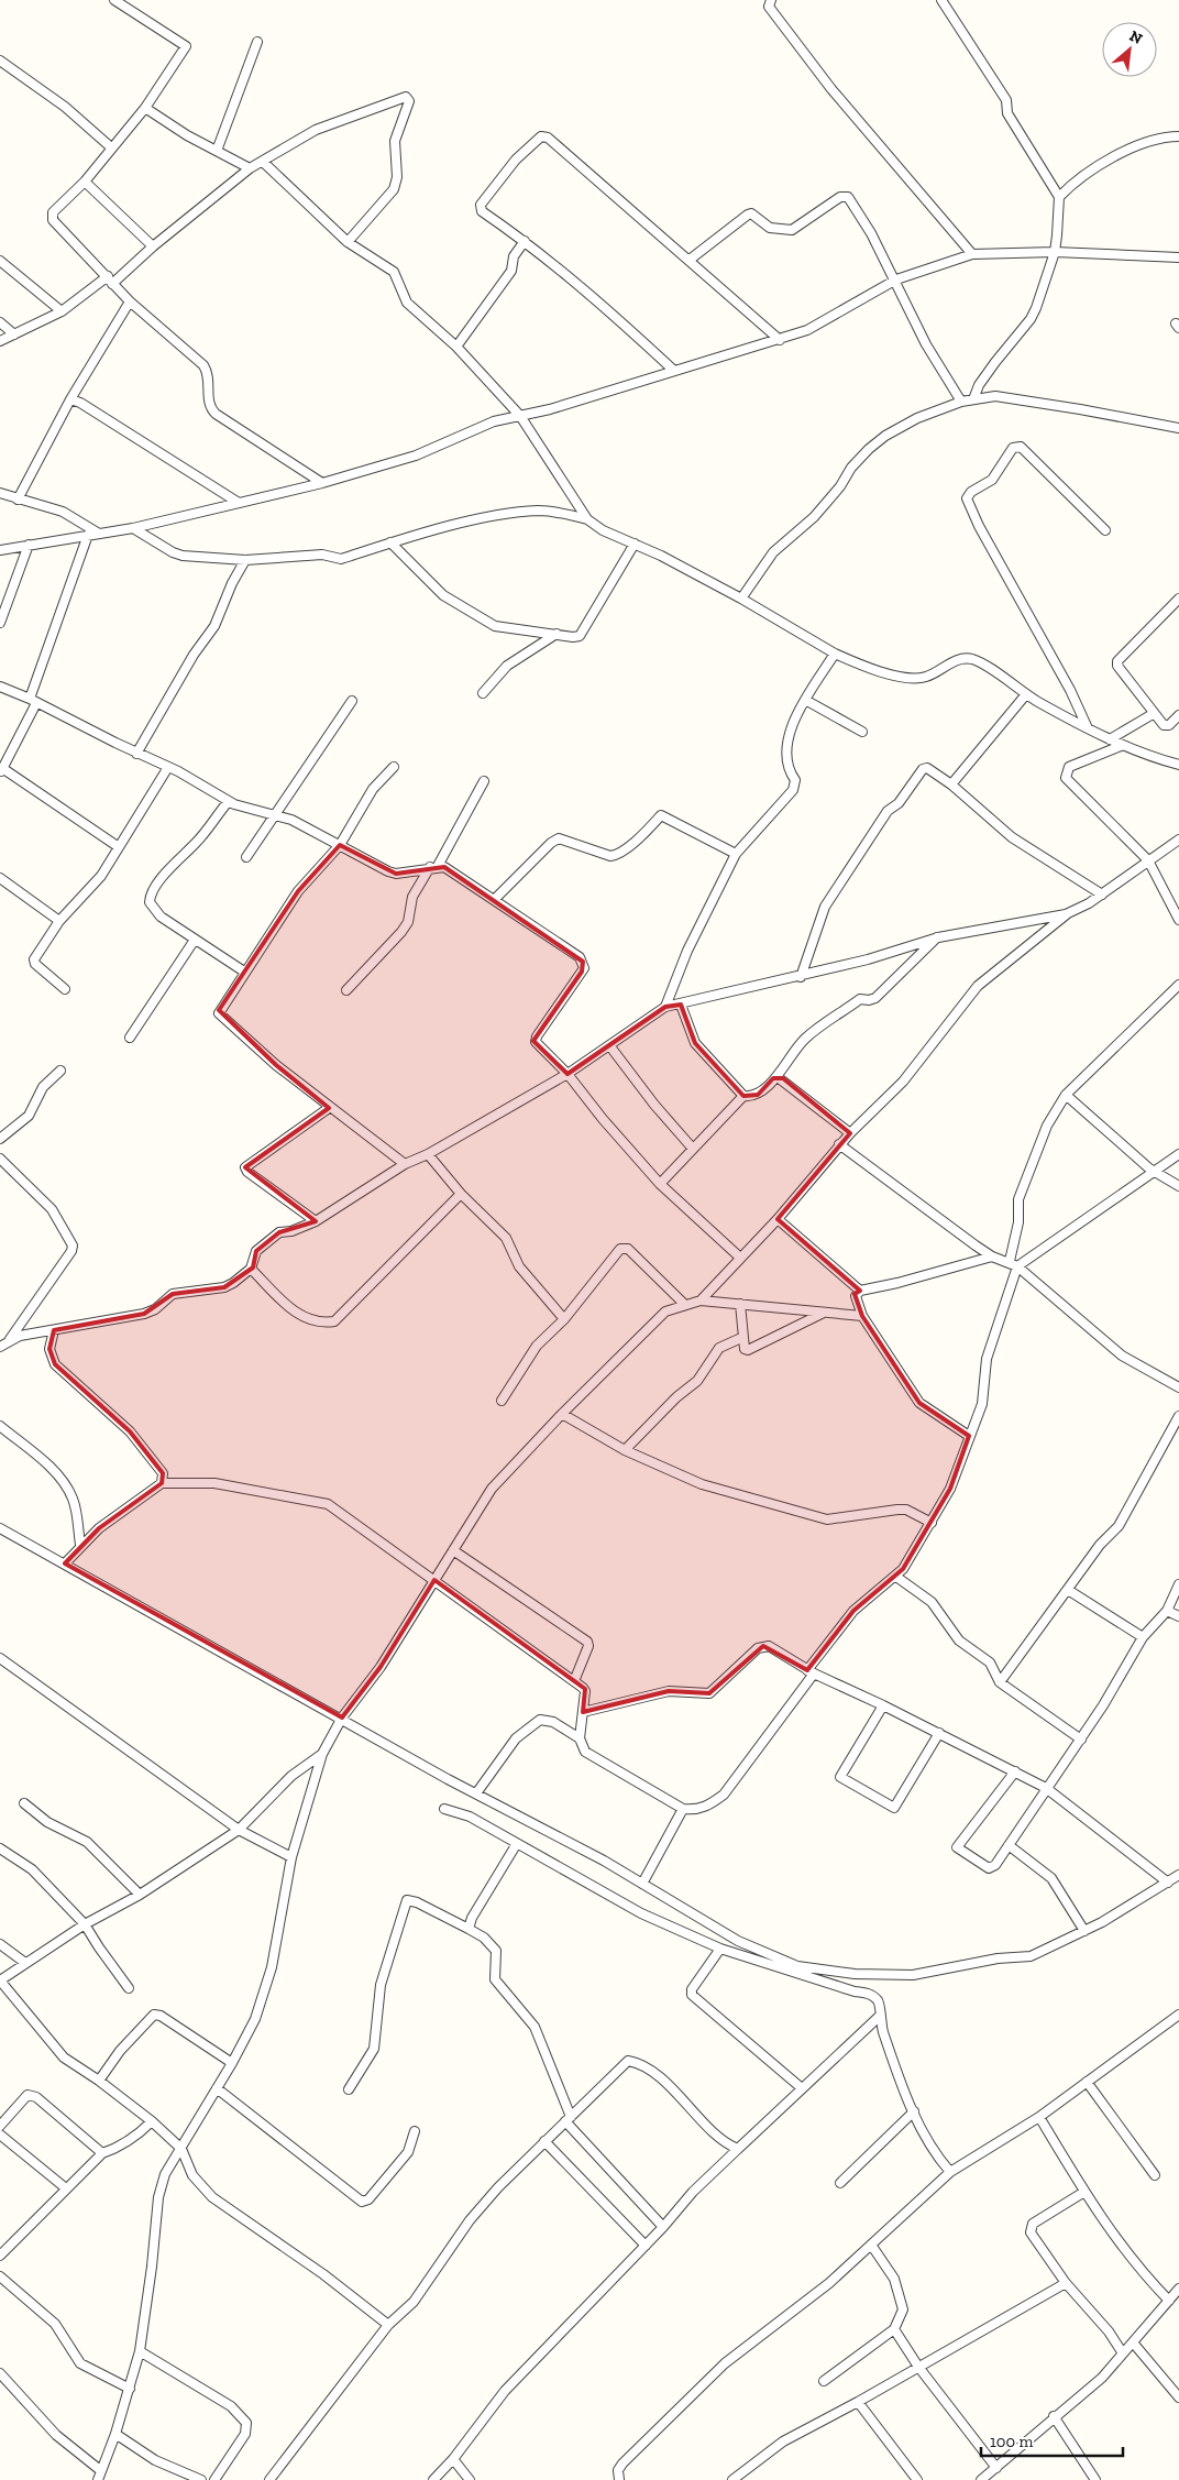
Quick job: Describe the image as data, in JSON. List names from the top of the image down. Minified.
{"scale_bar":"100 m","north":"top right"}
